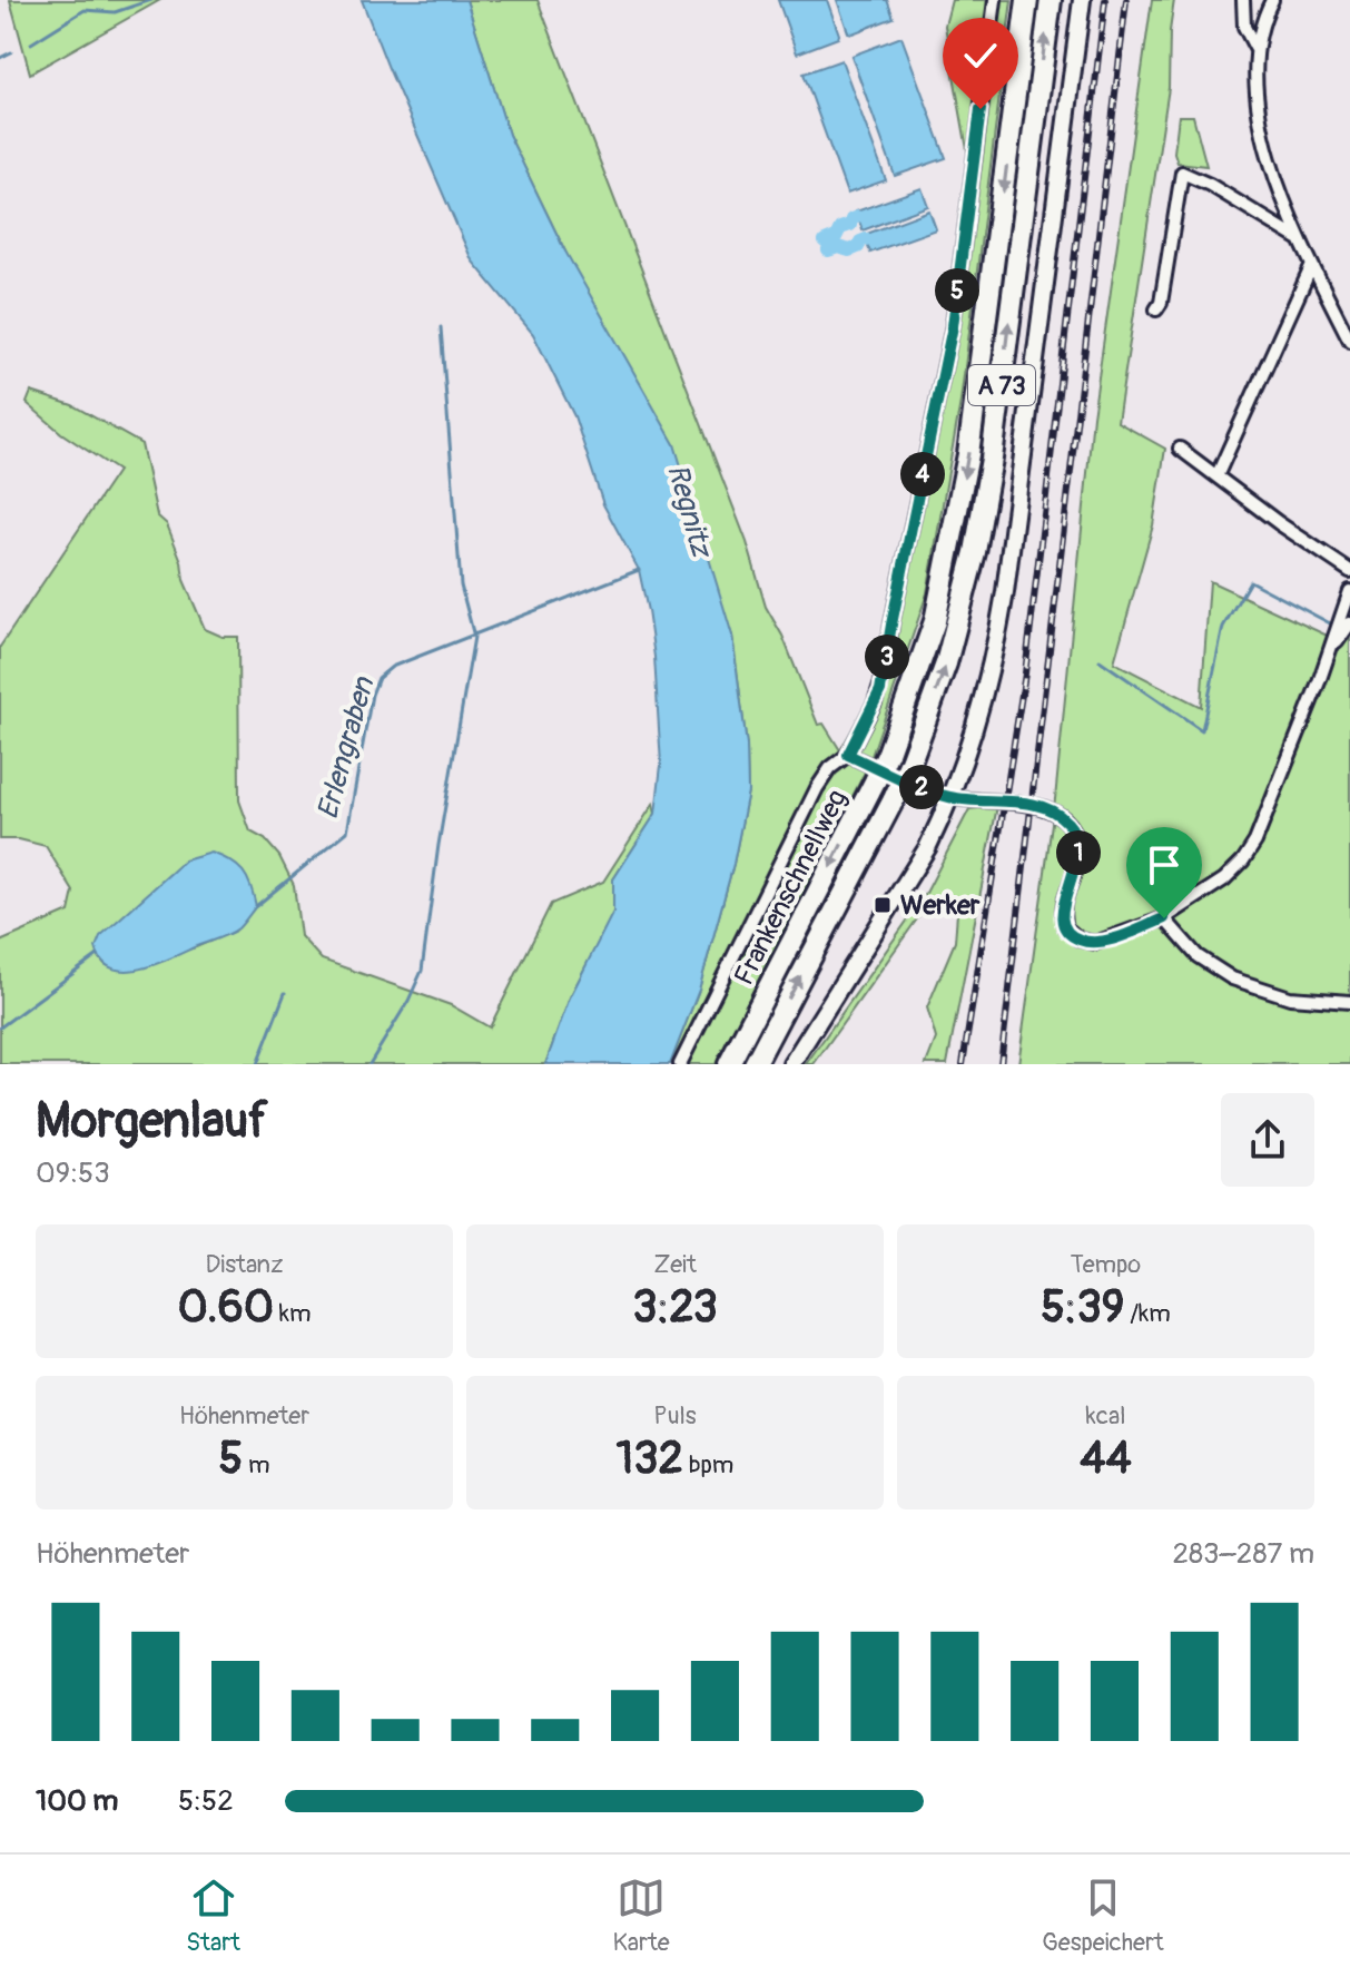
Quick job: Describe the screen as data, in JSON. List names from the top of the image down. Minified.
{"streets":{"highway":["A 73","Frankenschnellweg"]},"water":["Regnitz","Erlengraben"],"places":{"transit":["Werker"]},"page":{"pins":["5","4","3","2","1"],"heading":["Morgenlauf","09:53"],"stats":[["Distanz","0.60 km"],["Zeit","3:23"],["Tempo","5:39 /km"],["Höhenmeter","5 m"],["Puls","132 bpm"],["kcal","44"]],"chart":["Höhenmeter","283–287 m"],"list":[{"name":"100 m","note":"5:52"}],"tabs":["Start","Karte","Gespeichert"]}}
